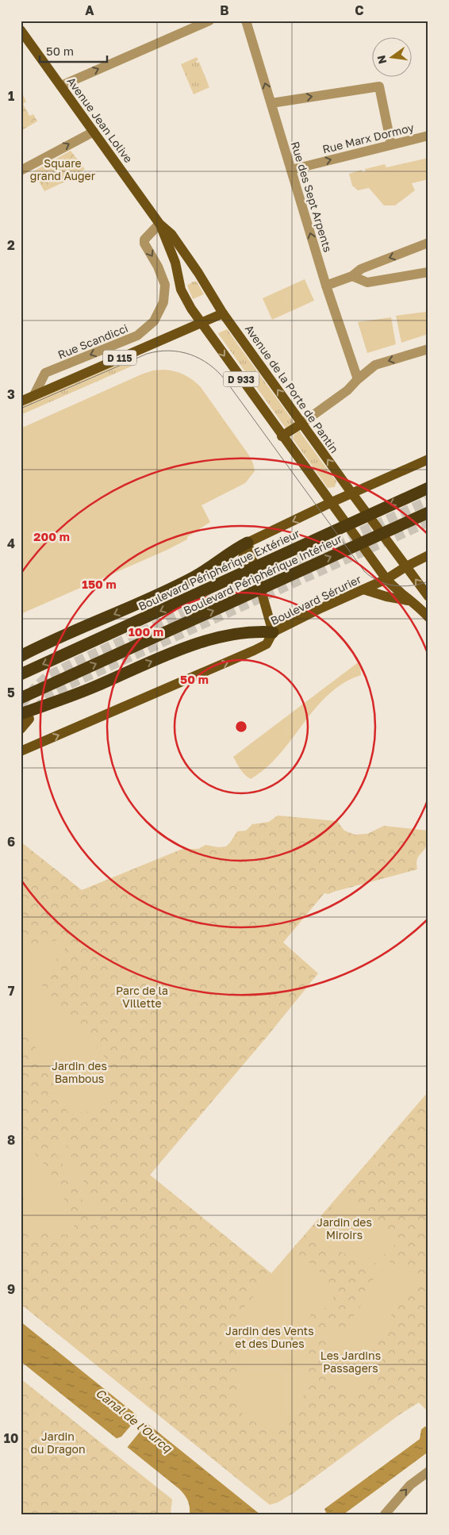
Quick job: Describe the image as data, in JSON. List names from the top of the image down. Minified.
{"streets":{"highway":["Boulevard Périphérique Extérieur","Boulevard Périphérique Intérieur"],"main road":["Avenue Jean Lolive","D 115","D 933","Avenue de la Porte de Pantin","Boulevard Sérurier"],"street":["Rue Marx Dormoy","Rue des Sept Arpents","Rue Scandicci"]},"crossings":[["Avenue Jean Lolive","Rue Scandicci"],["Avenue Jean Lolive","D 115"],["Avenue Jean Lolive","D 933"],["Avenue Jean Lolive","Avenue de la Porte de Pantin"],["Rue Marx Dormoy","Rue des Sept Arpents"],["Rue Scandicci","D 115"],["D 115","D 933"],["D 115","Avenue de la Porte de Pantin"],["D 933","Avenue de la Porte de Pantin"],["D 933","Boulevard Sérurier"]],"one_way":["Rue Marx Dormoy","Rue des Sept Arpents","Rue Scandicci","Boulevard Sérurier"],"water":["Canal de l'Ourcq"],"parks":["Square grand Auger","Parc de la Villette","Jardin des Bambous","Jardin des Miroirs","Jardin des Vents et des Dunes","Les Jardins Passagers","Jardin du Dragon"],"scale_bar":"50 m","north":"left","grid":{"columns":["A","B","C"],"rows":["1","2","3","4","5","6","7","8","9","10"]},"rings":["200 m","150 m","100 m","50 m"]}
